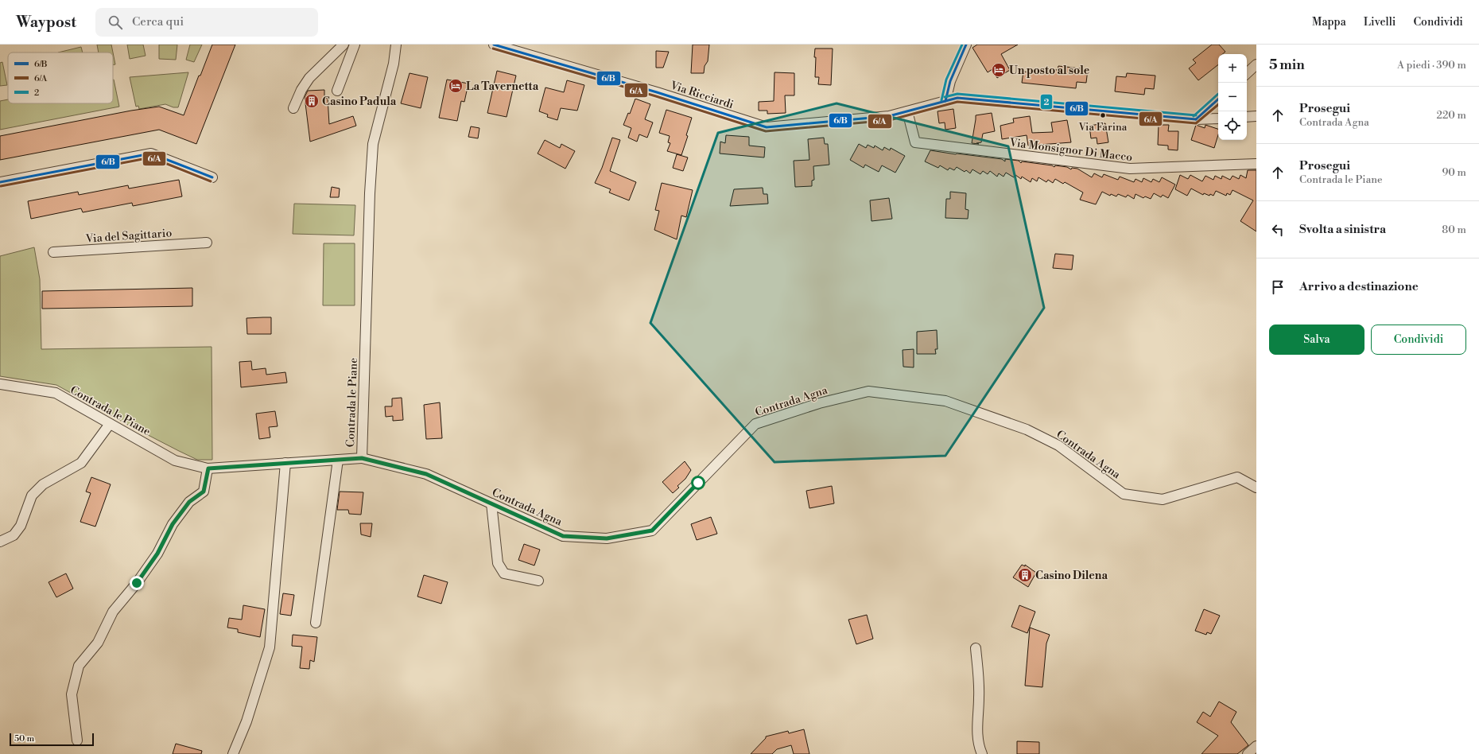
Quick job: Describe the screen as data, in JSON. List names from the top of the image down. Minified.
{"streets":{"street":["Via Ricciardi","Via Monsignor Di Macco","Via del Sagittario","Contrada Agna","Contrada le Piane"]},"crossings":[["Via Ricciardi","Via Monsignor Di Macco"],["Contrada Agna","Contrada le Piane"]],"places":{"hotel":["Un posto al sole","La Tavernetta"],"building":["Casino Padula","Casino Dilena"],"other":["Via Farina"]},"lines":["transit line 6/B","transit line 2","transit line 6/A"],"legend":["6/B","6/A","2"],"scale_bar":"50 m","page":{"header":"Waypost","search":"Cerca qui","nav":["Mappa","Livelli","Condividi"],"heading":["5 min","A piedi · 390 m"],"map_buttons":["+","−"],"list":[["Prosegui","Contrada Agna","220 m"],["Prosegui","Contrada le Piane","90 m"],["Svolta a sinistra","80 m"],"Arrivo a destinazione"],"buttons":["Salva","Condividi"],"scale":"50 m"}}
